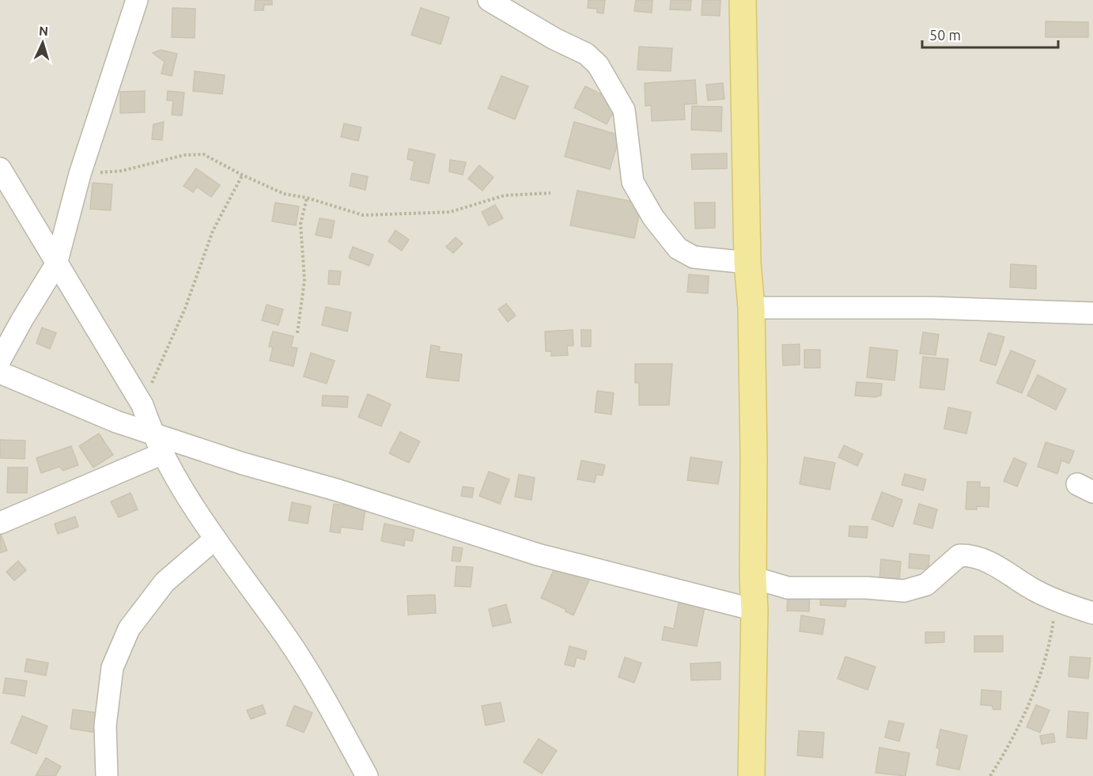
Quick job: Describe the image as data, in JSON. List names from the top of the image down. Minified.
{"scale_bar":"50 m","north":"top"}
